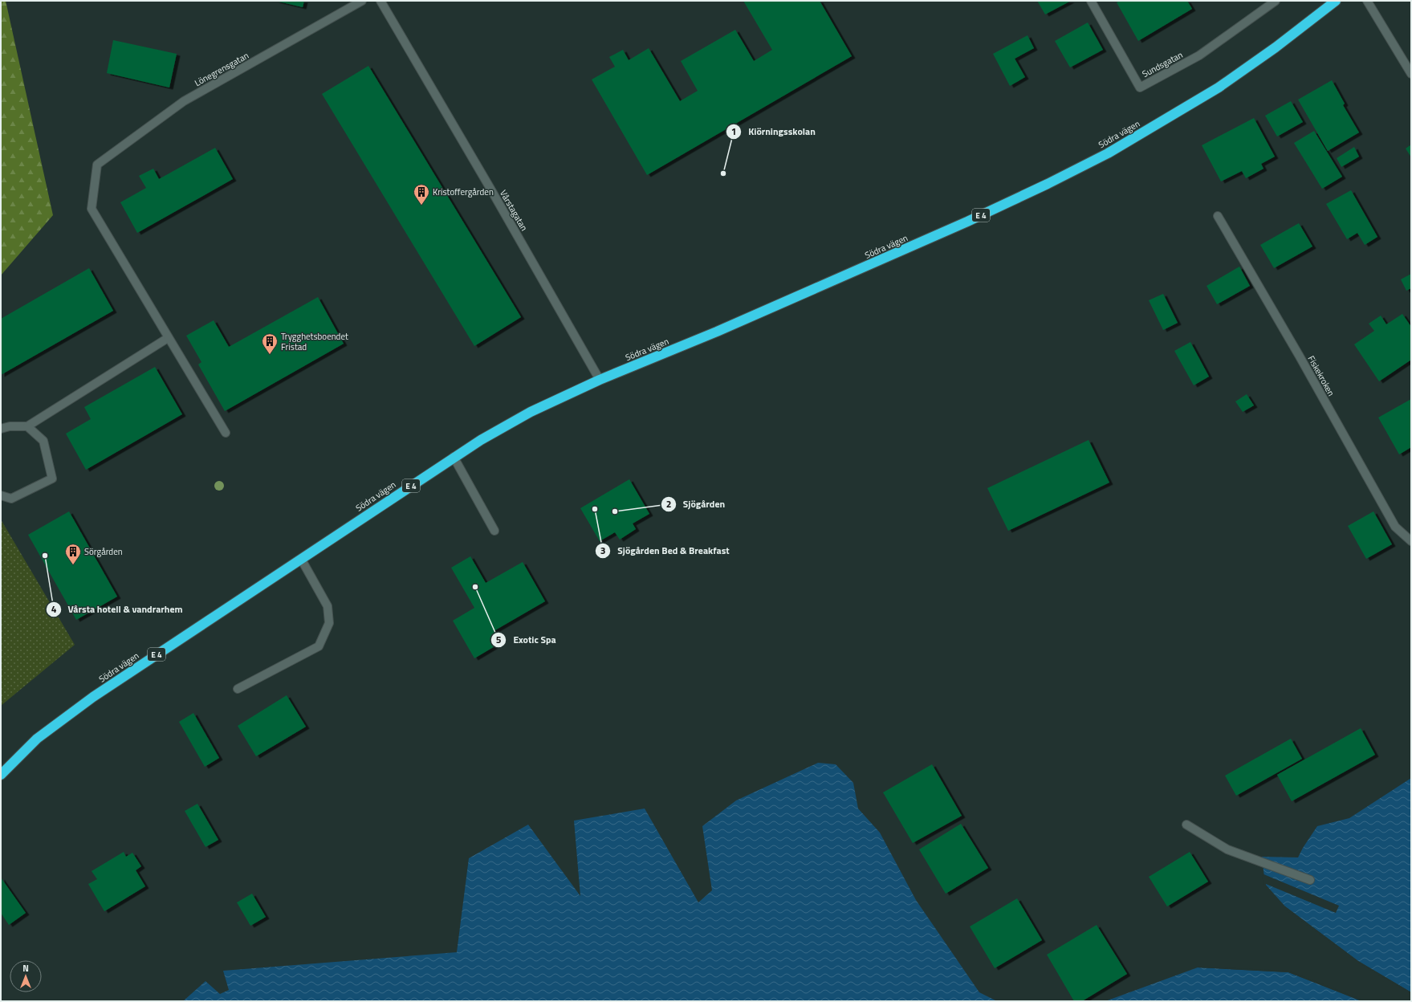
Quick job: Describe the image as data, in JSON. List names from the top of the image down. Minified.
{"streets":{"highway":["Södra vägen","E 4"],"street":["Sundsgatan","Lönegrensgatan","Vårstagatan","Fiskekroken"]},"crossings":[["Södra vägen","Vårstagatan"]],"places":{"other":["Kiörningsskolan","Sjögården Bed & Breakfast","Sjögården","Vårsta hotell & vandrarhem","Exotic Spa"],"building":["Kristoffergården","Trygghetsboendet Fristad","Sörgården"]},"north":"top"}
